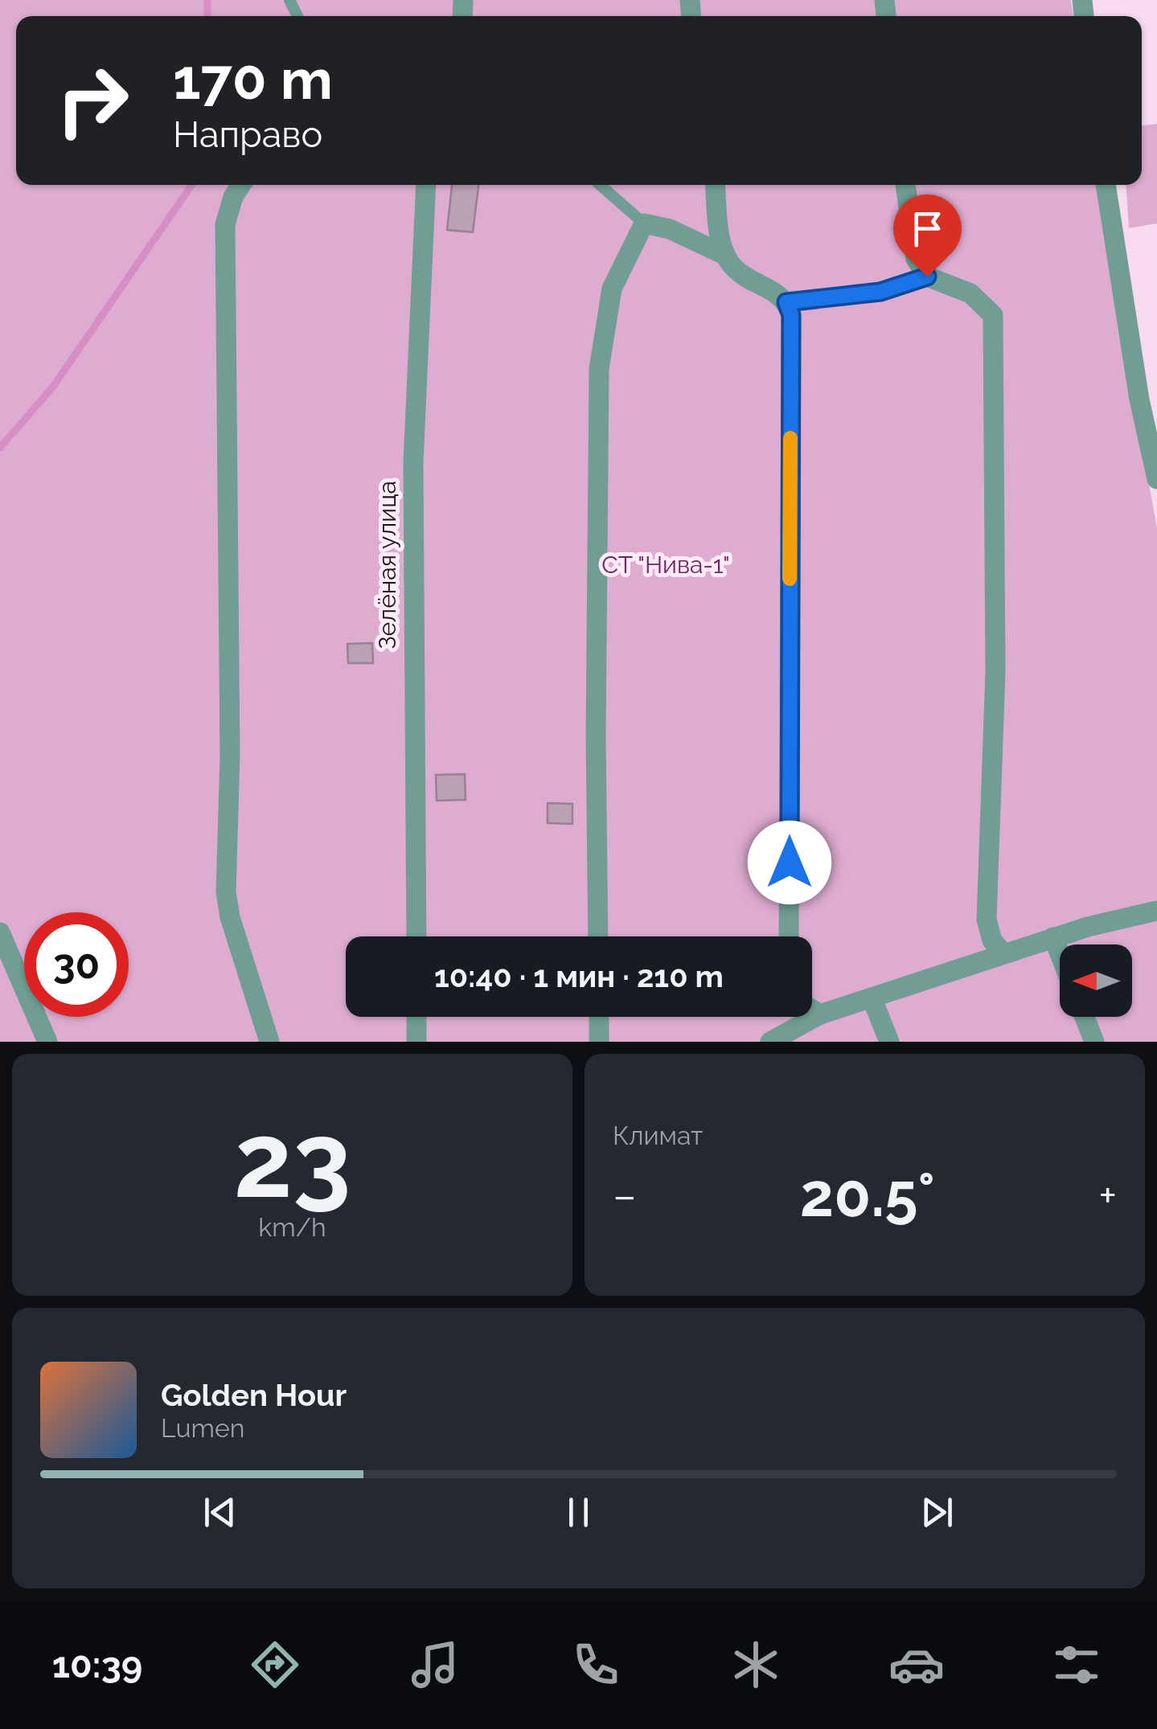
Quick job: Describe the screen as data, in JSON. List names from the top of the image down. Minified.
{"streets":{"street":["Зелёная улица"]},"parks":["СТ \"Нива-1\""],"north":"left","page":{"turn":["170 m","Направо"],"limit":"30","trip":"10:40 · 1 мин · 210 m","tile":[["23","km/h"],"Климат"],"heat":["−","20.5°","+"],"song":["Golden Hour","Lumen"],"tabs":"10:39"}}
